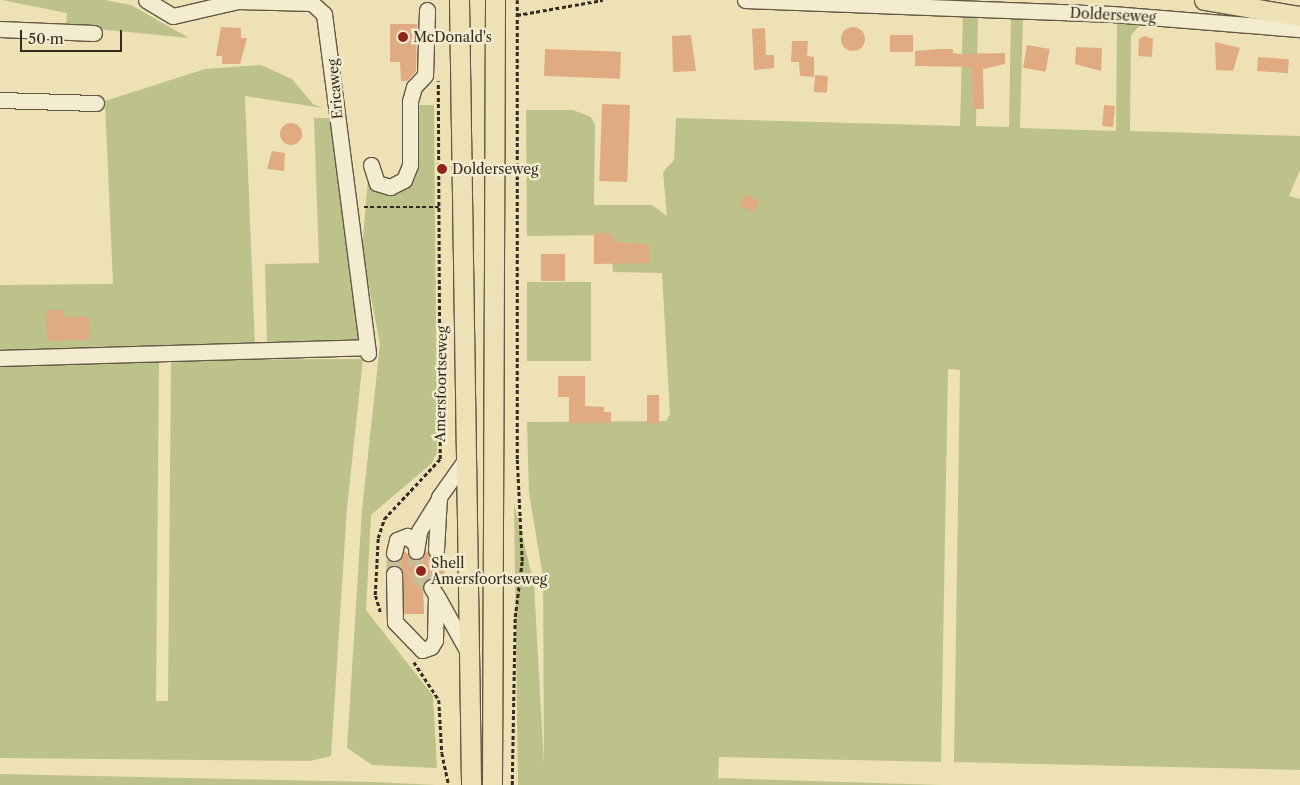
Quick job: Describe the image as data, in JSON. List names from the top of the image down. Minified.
{"streets":{"main road":["Amersfoortseweg"],"street":["Dolderseweg","Ericaweg"]},"places":["McDonald's","Dolderseweg","Shell Amersfoortseweg"],"scale_bar":"50 m"}
